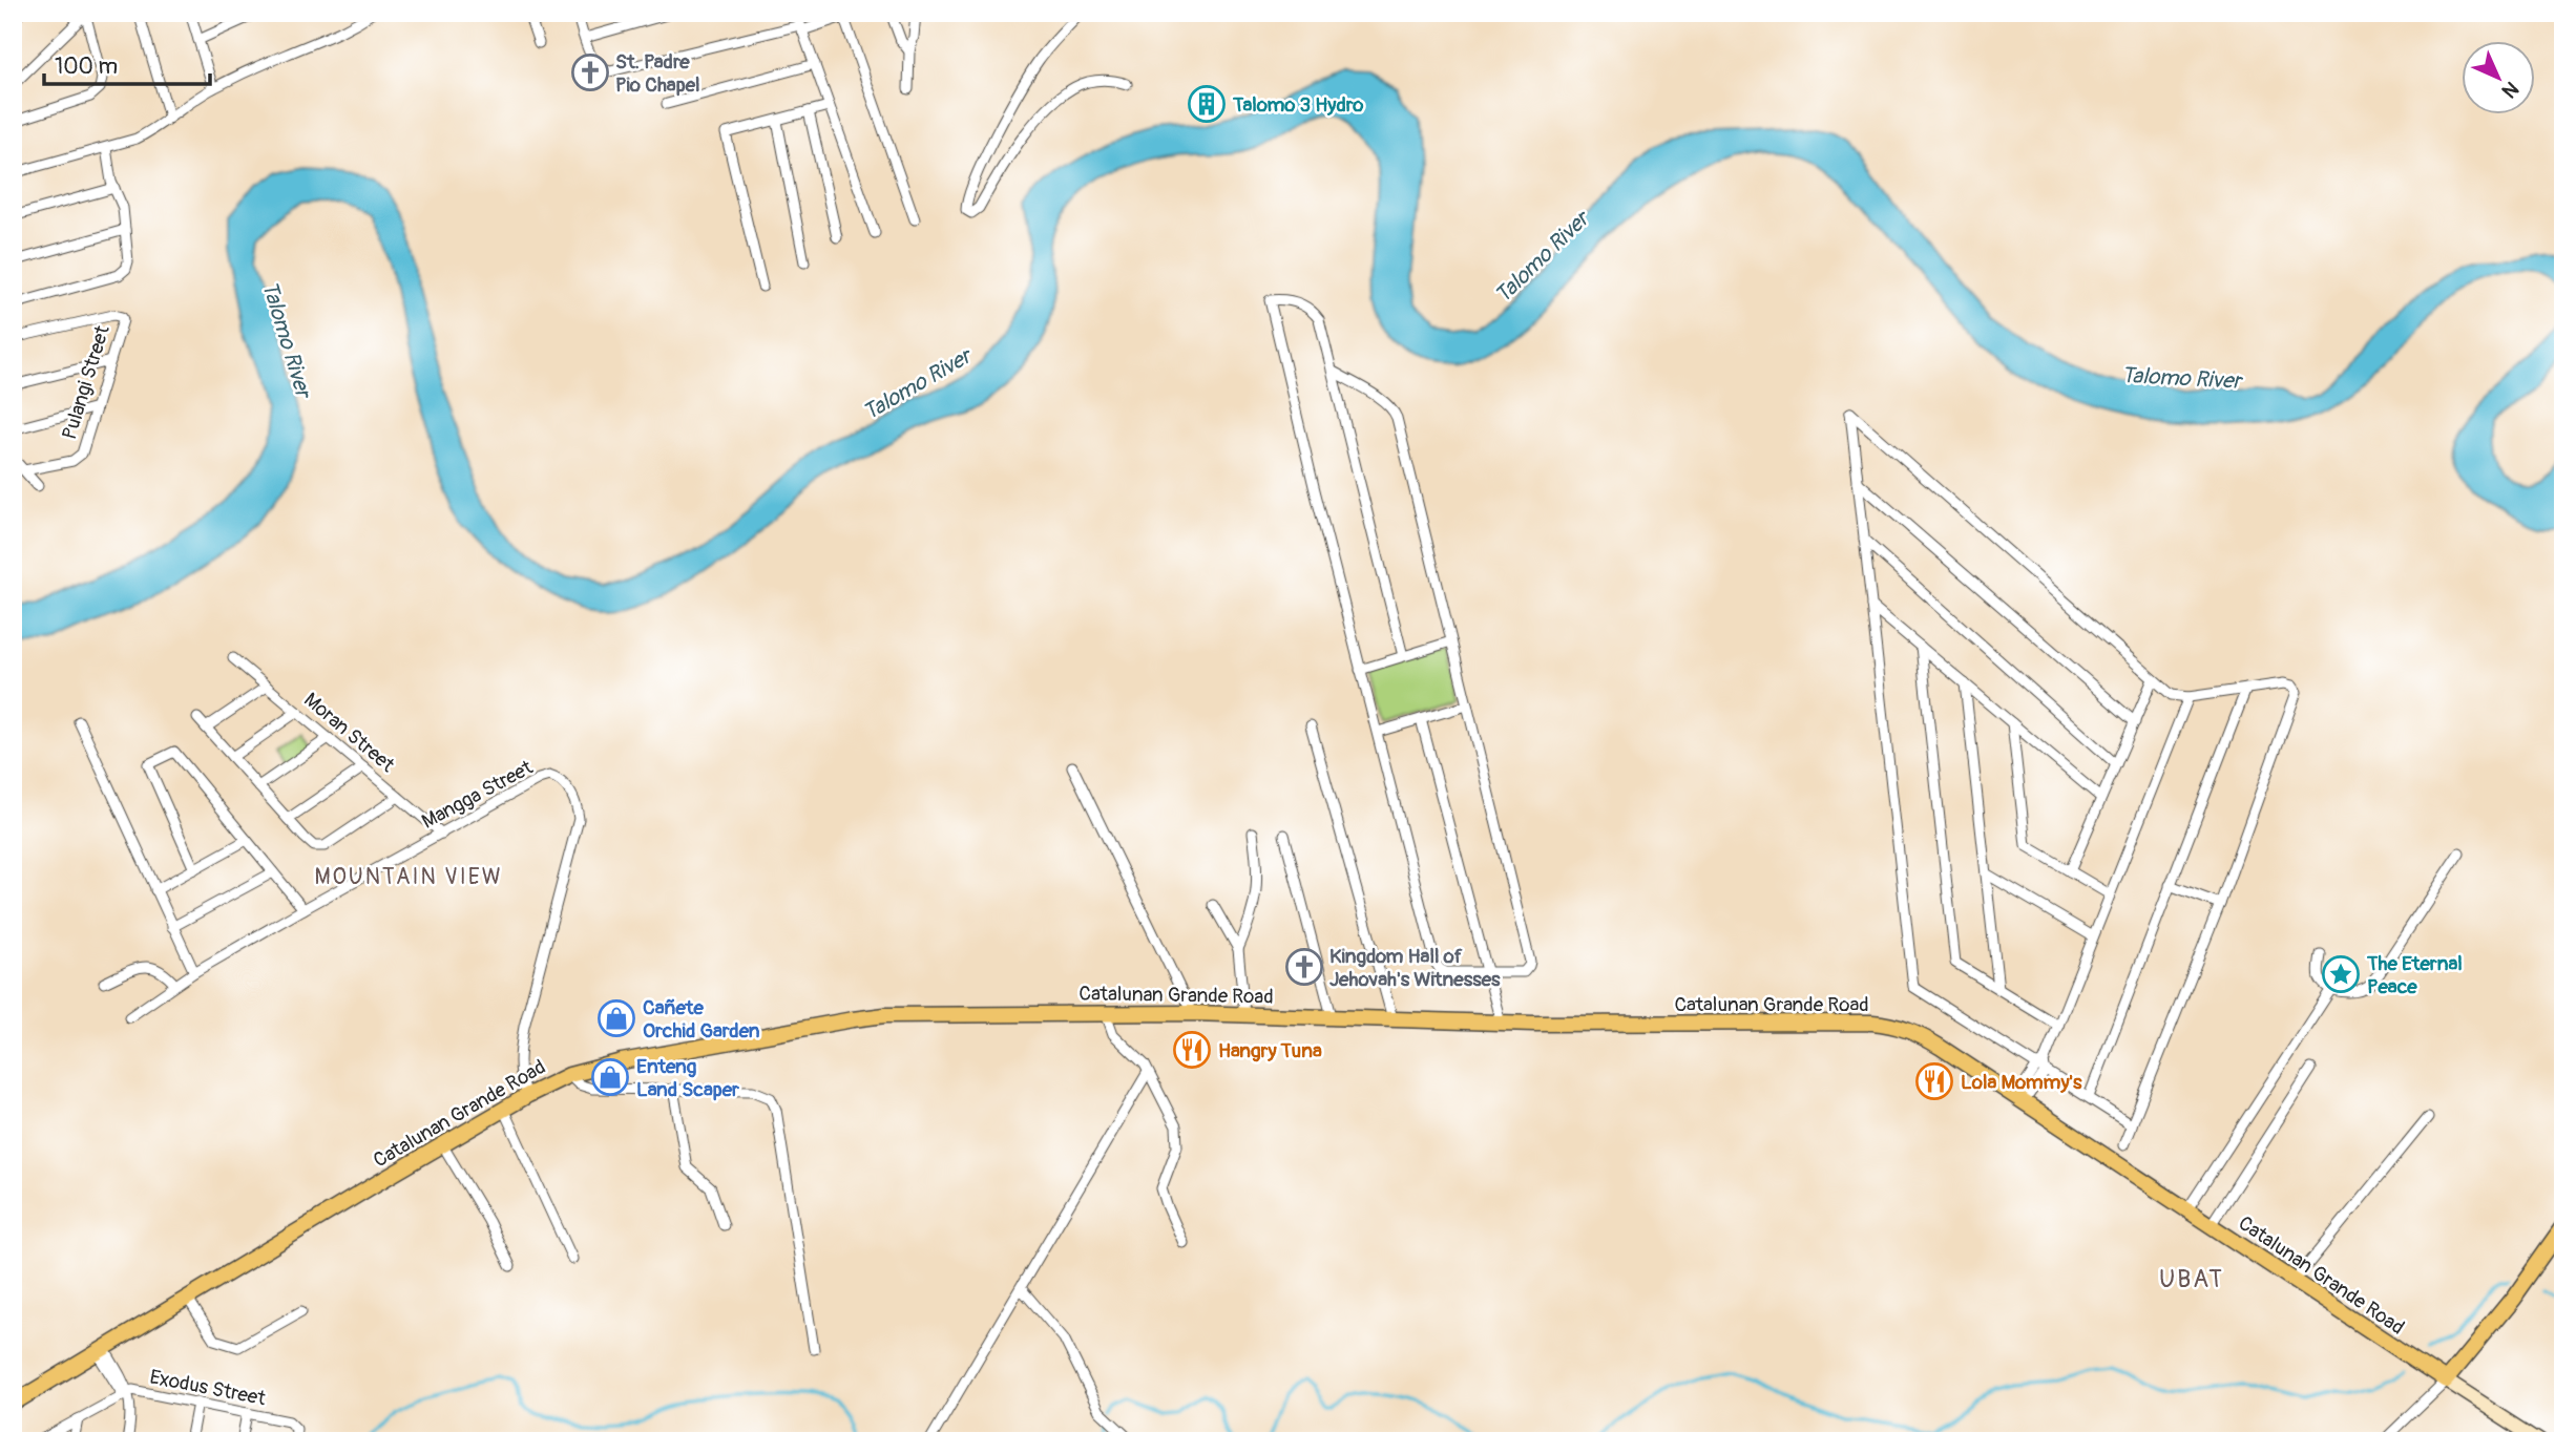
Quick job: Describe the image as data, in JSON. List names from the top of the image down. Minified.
{"streets":{"main road":["Catalunan Grande Road"],"street":["Pulangi Street","Moran Street","Mangga Street","Exodus Street"]},"crossings":[["Moran Street","Mangga Street"],["Mangga Street","Catalunan Grande Road"]],"districts":["MOUNTAIN VIEW","UBAT"],"water":["Talomo River"],"places":{"church":["St. Padre Pio Chapel","Kingdom Hall of Jehovah's Witnesses"],"building":["Talomo 3 Hydro"],"place":["The Eternal Peace"],"shop":["Cañete Orchid Garden","Enteng Land Scaper"],"restaurant":["Hangry Tuna","Lola Mommy's"]},"scale_bar":"100 m","north":"bottom right"}
